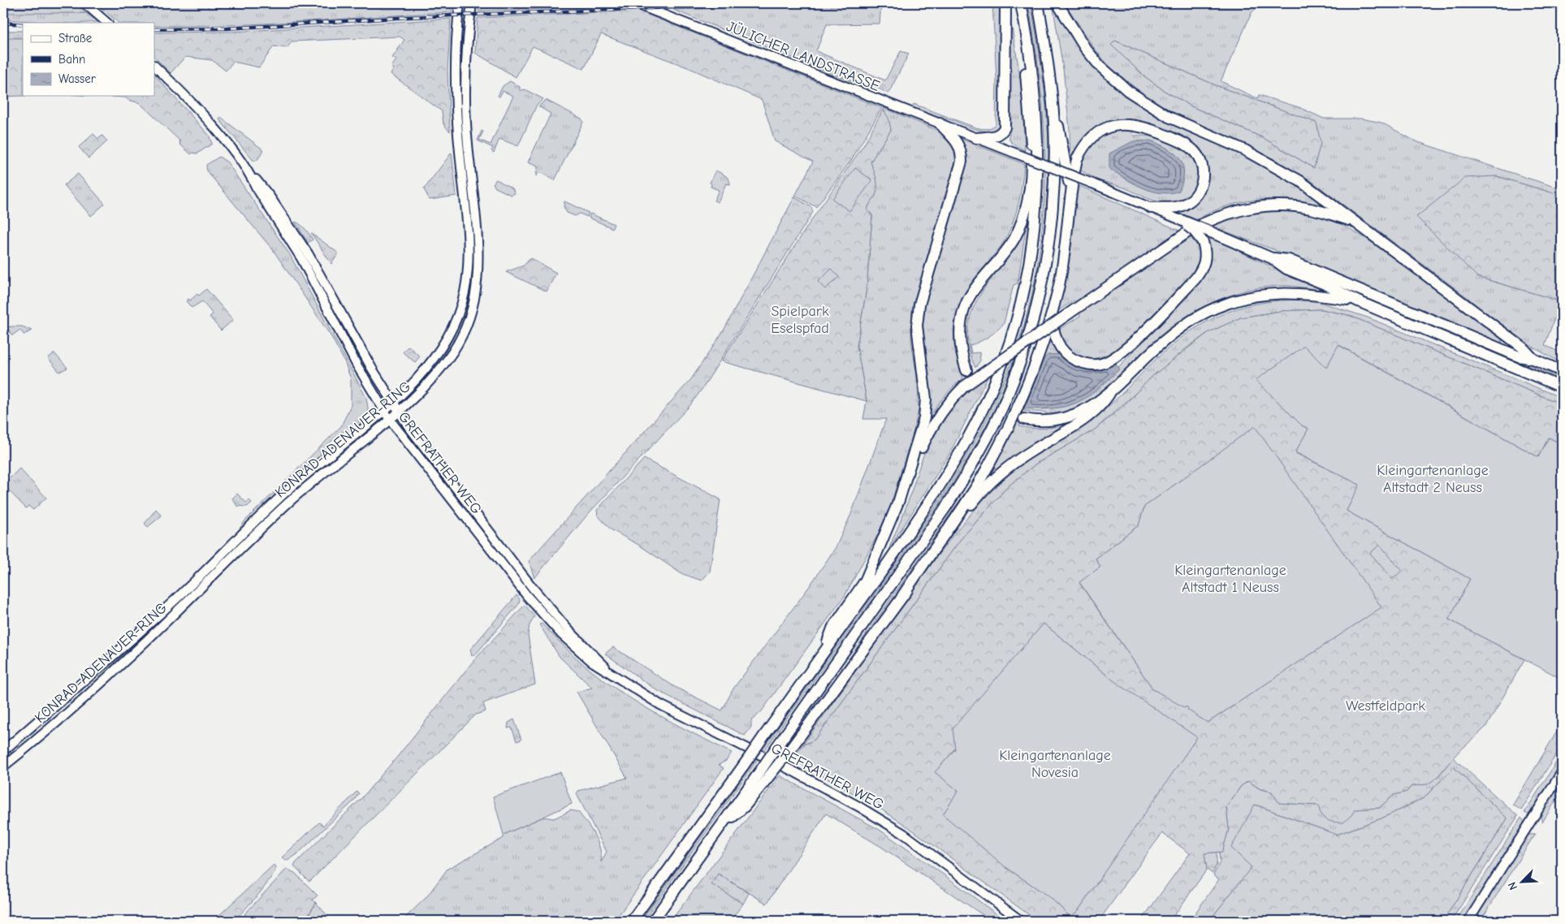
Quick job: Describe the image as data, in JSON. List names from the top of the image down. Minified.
{"streets":{"main road":["JÜLICHER LANDSTRASSE","KONRAD-ADENAUER-RING","GREFRATHER WEG"]},"crossings":[["KONRAD-ADENAUER-RING","GREFRATHER WEG"]],"parks":["Spielpark Eselspfad","Kleingartenanlage Altstadt 2 Neuss","Kleingartenanlage Altstadt 1 Neuss","Westfeldpark","Kleingartenanlage Novesia"],"legend":["Straße","Bahn","Wasser"],"north":"bottom left"}
